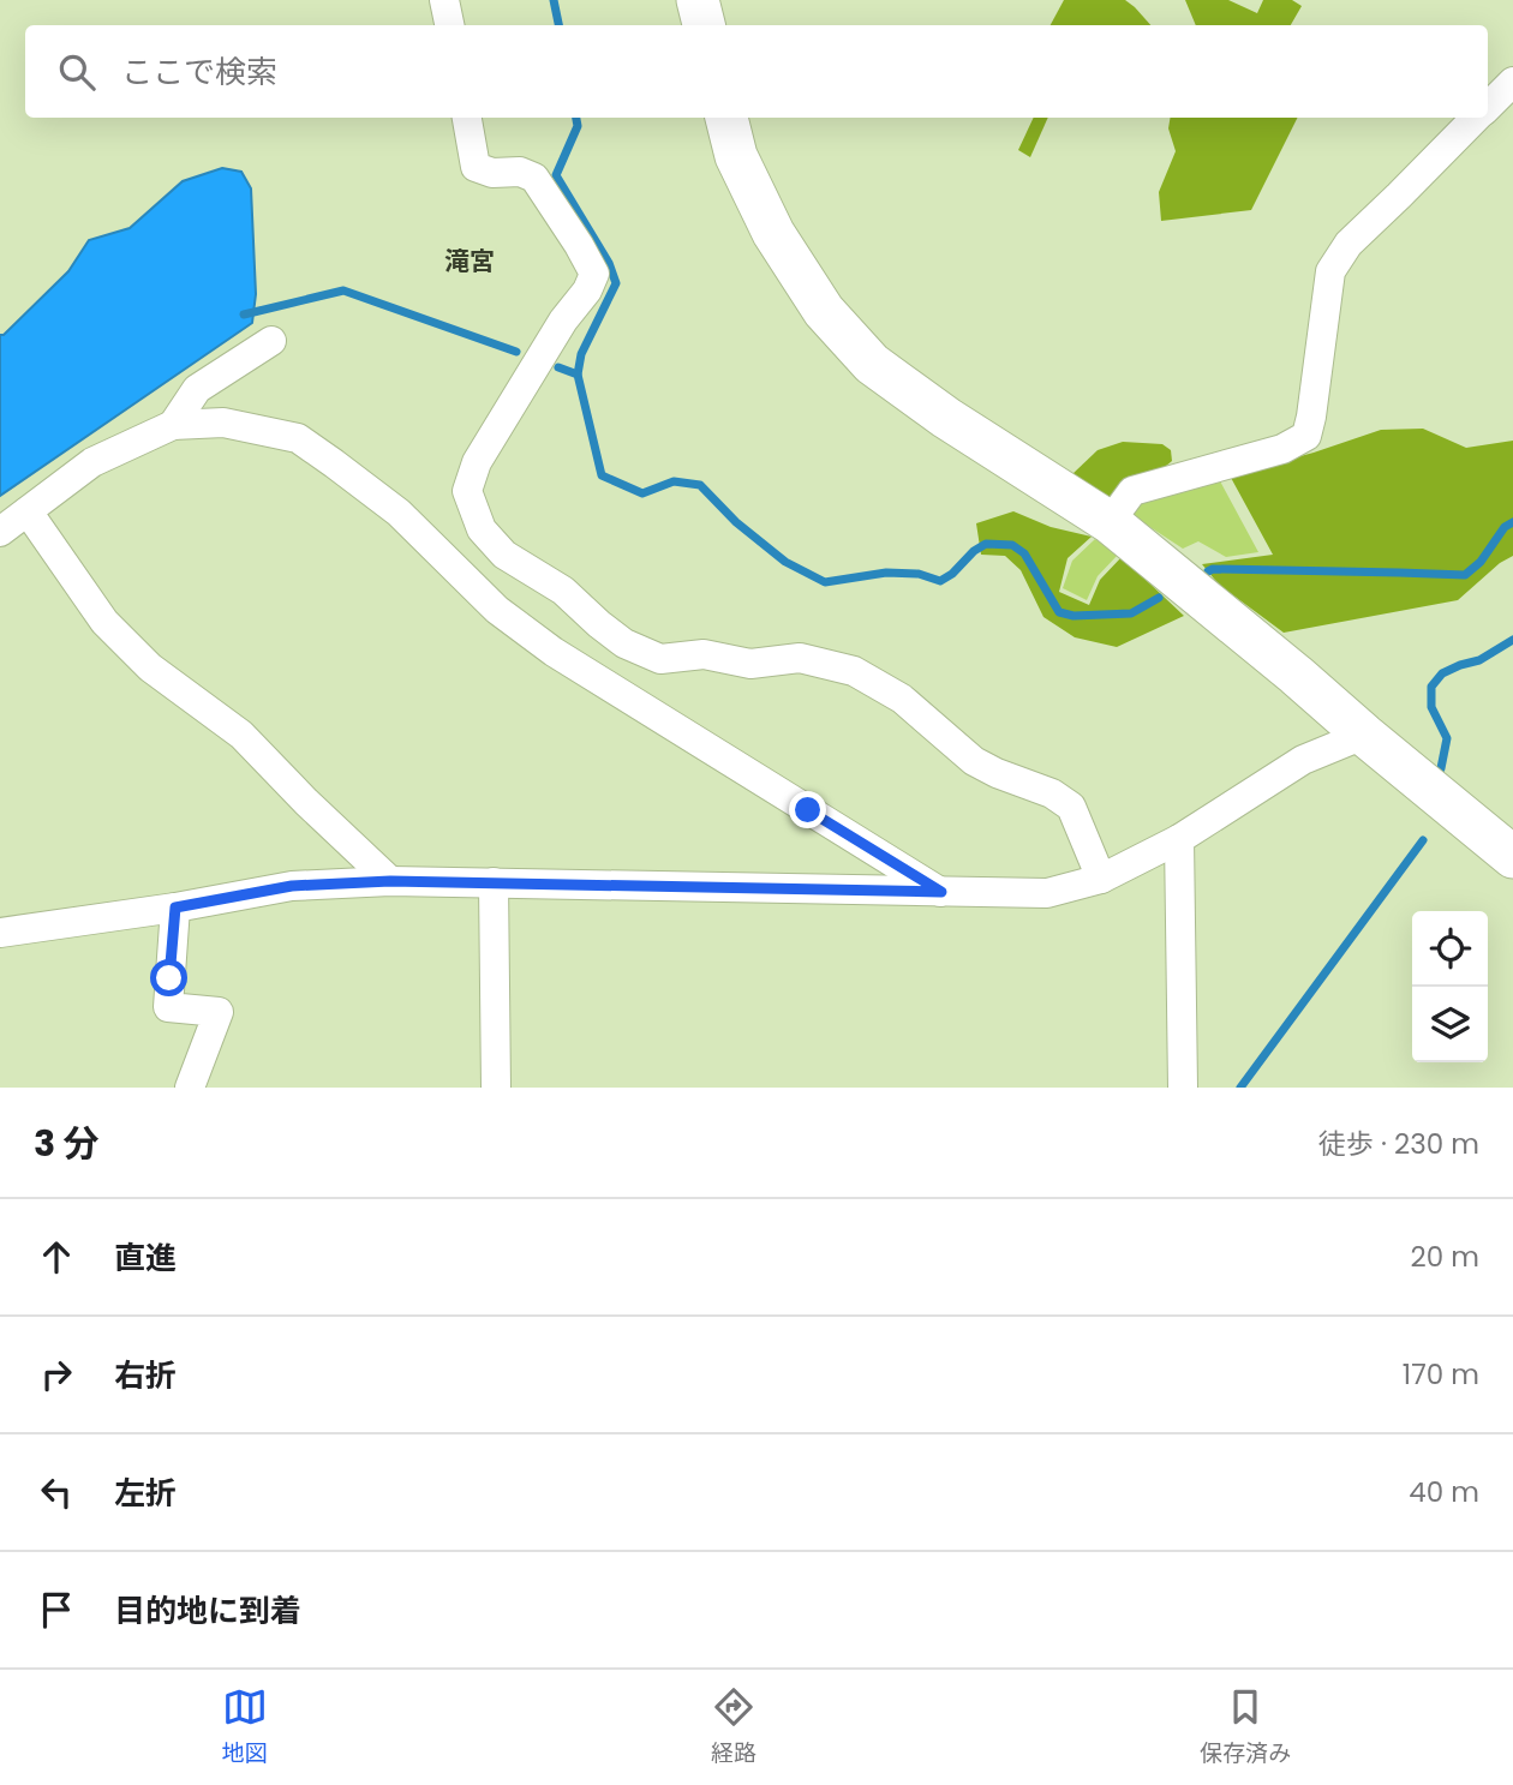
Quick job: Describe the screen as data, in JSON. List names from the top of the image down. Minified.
{"districts":["滝宮"],"page":{"search":"ここで検索","heading":["3 分","徒歩 · 230 m"],"list":[["直進","20 m"],["右折","170 m"],["左折","40 m"],"目的地に到着"],"nav":["地図","経路","保存済み"]}}
